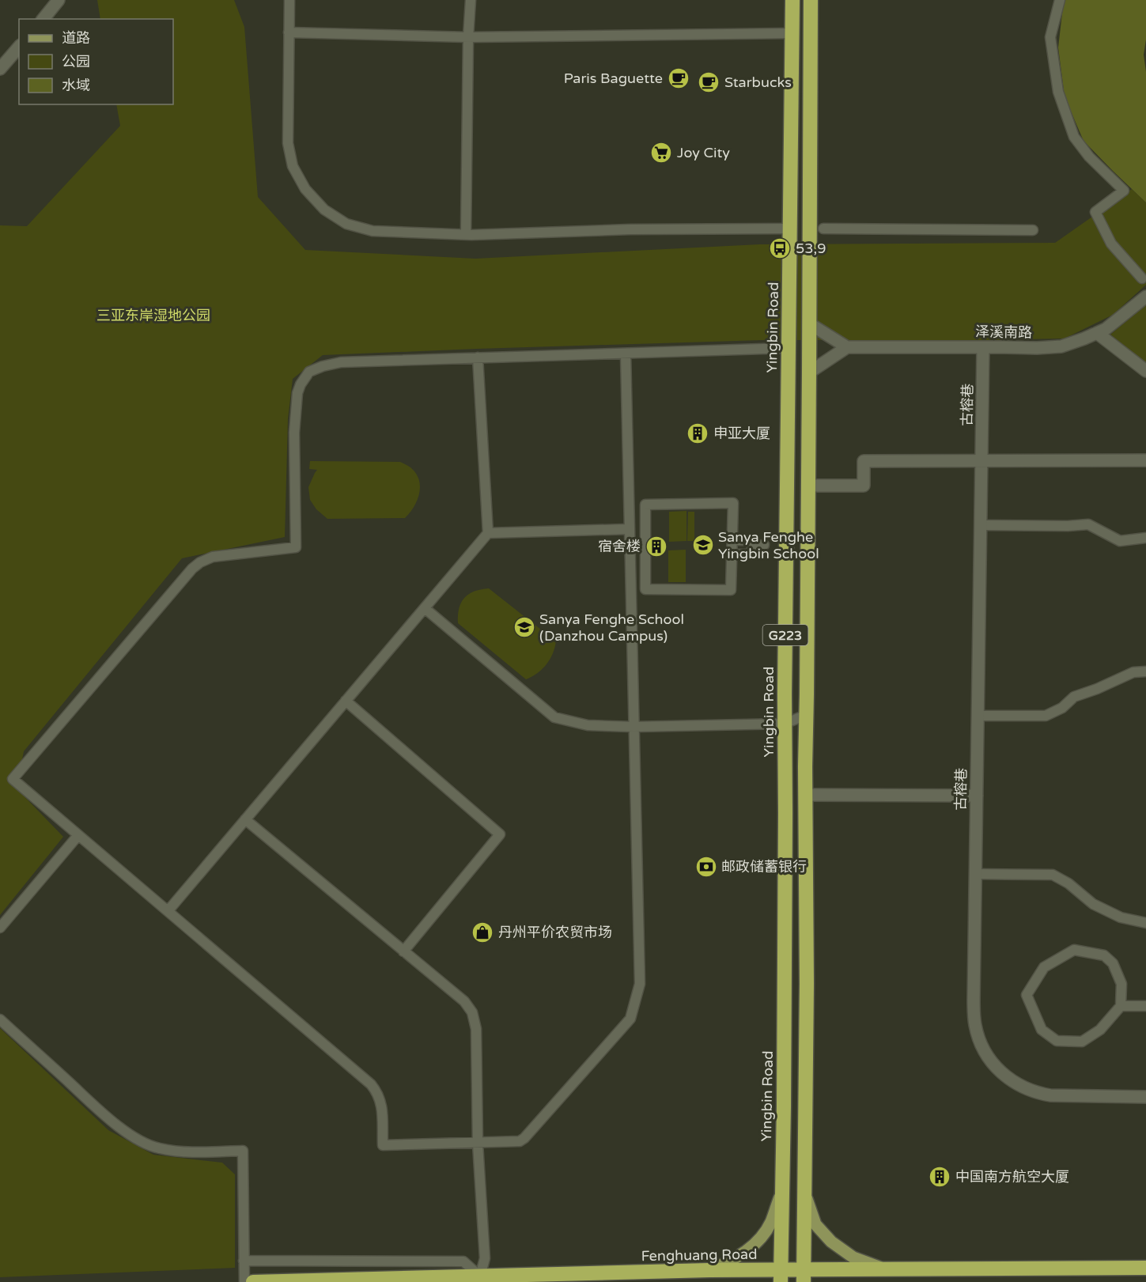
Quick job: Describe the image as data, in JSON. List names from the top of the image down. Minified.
{"streets":{"highway":["Yingbin Road","G223","Fenghuang Road"],"street":["泽溪南路","古榕巷"]},"crossings":[["Yingbin Road","Fenghuang Road"],["泽溪南路","古榕巷"],["G223","Fenghuang Road"]],"parks":["三亚东岸湿地公园"],"places":{"cafe":["Paris Baguette","Starbucks"],"supermarket":["Joy City"],"bus stop":["53,9"],"building":["申亚大厦","宿舍楼","中国南方航空大厦"],"school or university":["Sanya Fenghe Yingbin School","Sanya Fenghe School (Danzhou Campus)"],"bank":["邮政储蓄银行"],"shop":["丹州平价农贸市场"]},"legend":["道路","公园","水域"]}
